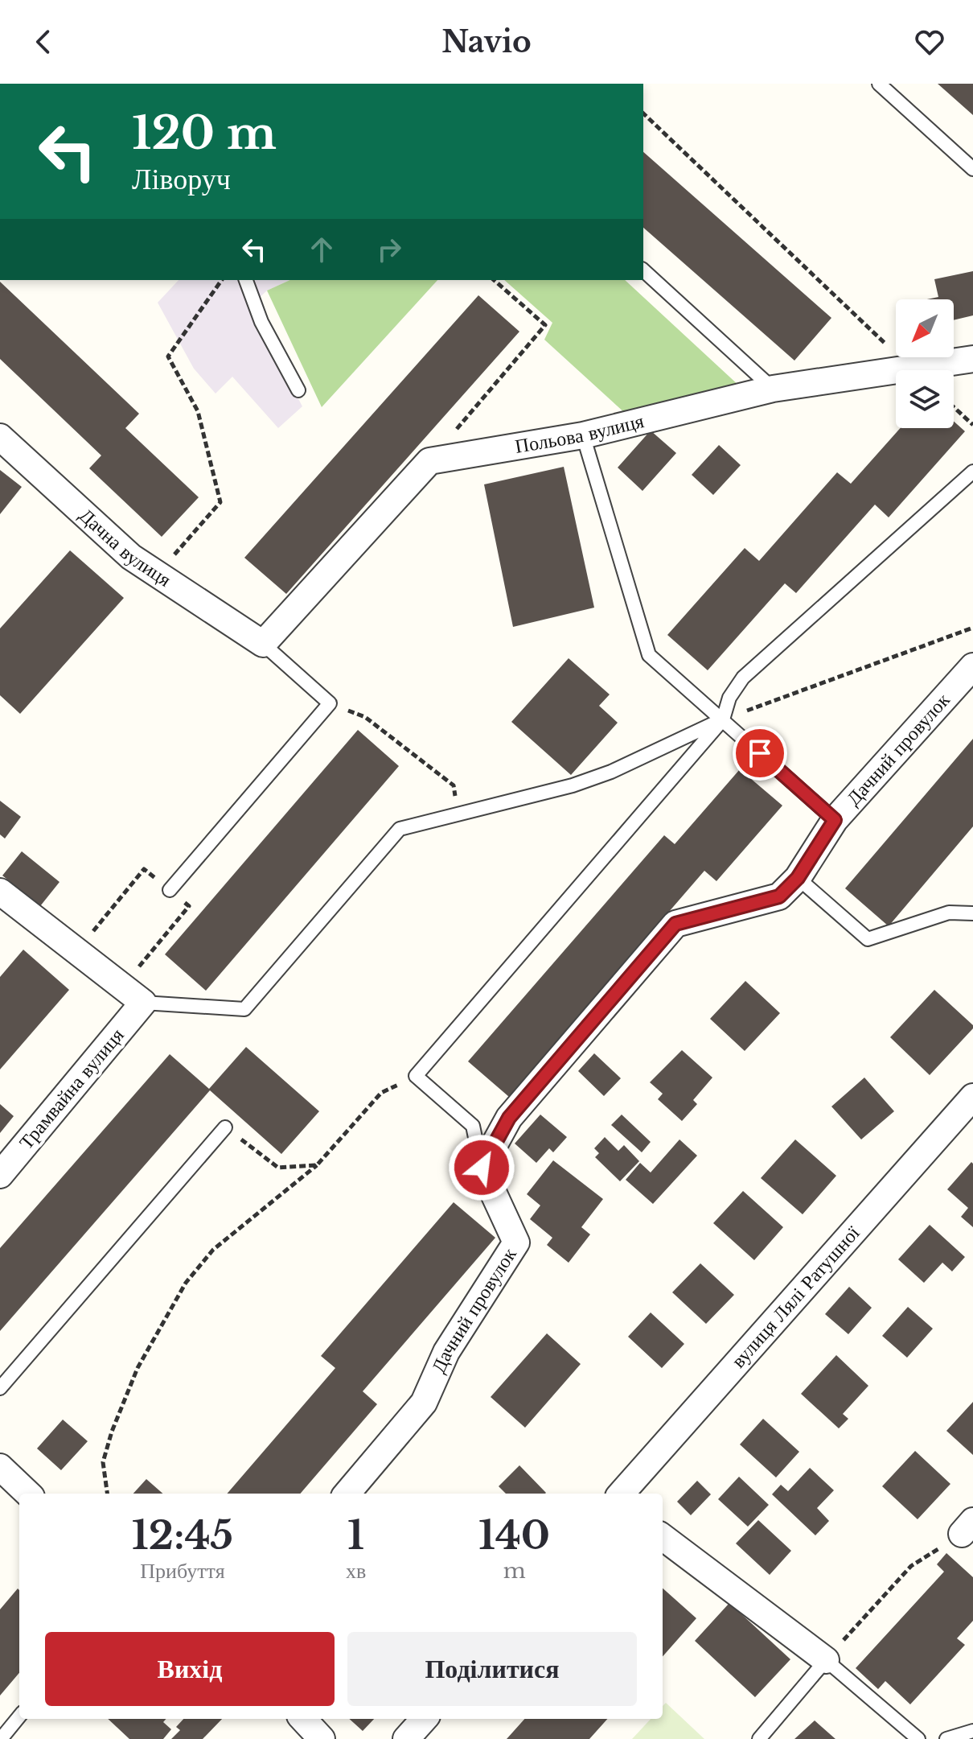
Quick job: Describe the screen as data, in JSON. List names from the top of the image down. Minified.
{"streets":{"street":["Польова вулиця","Дачна вулиця","Дачний провулок","Трамвайна вулиця","вулиця Лялі Ратушної"]},"north":"bottom left","page":{"header":"Navio","turn":["120 m","Ліворуч"],"eta":["12:45","Прибуття","1","хв","140","m"],"buttons":["Вихід","Поділитися"]}}
